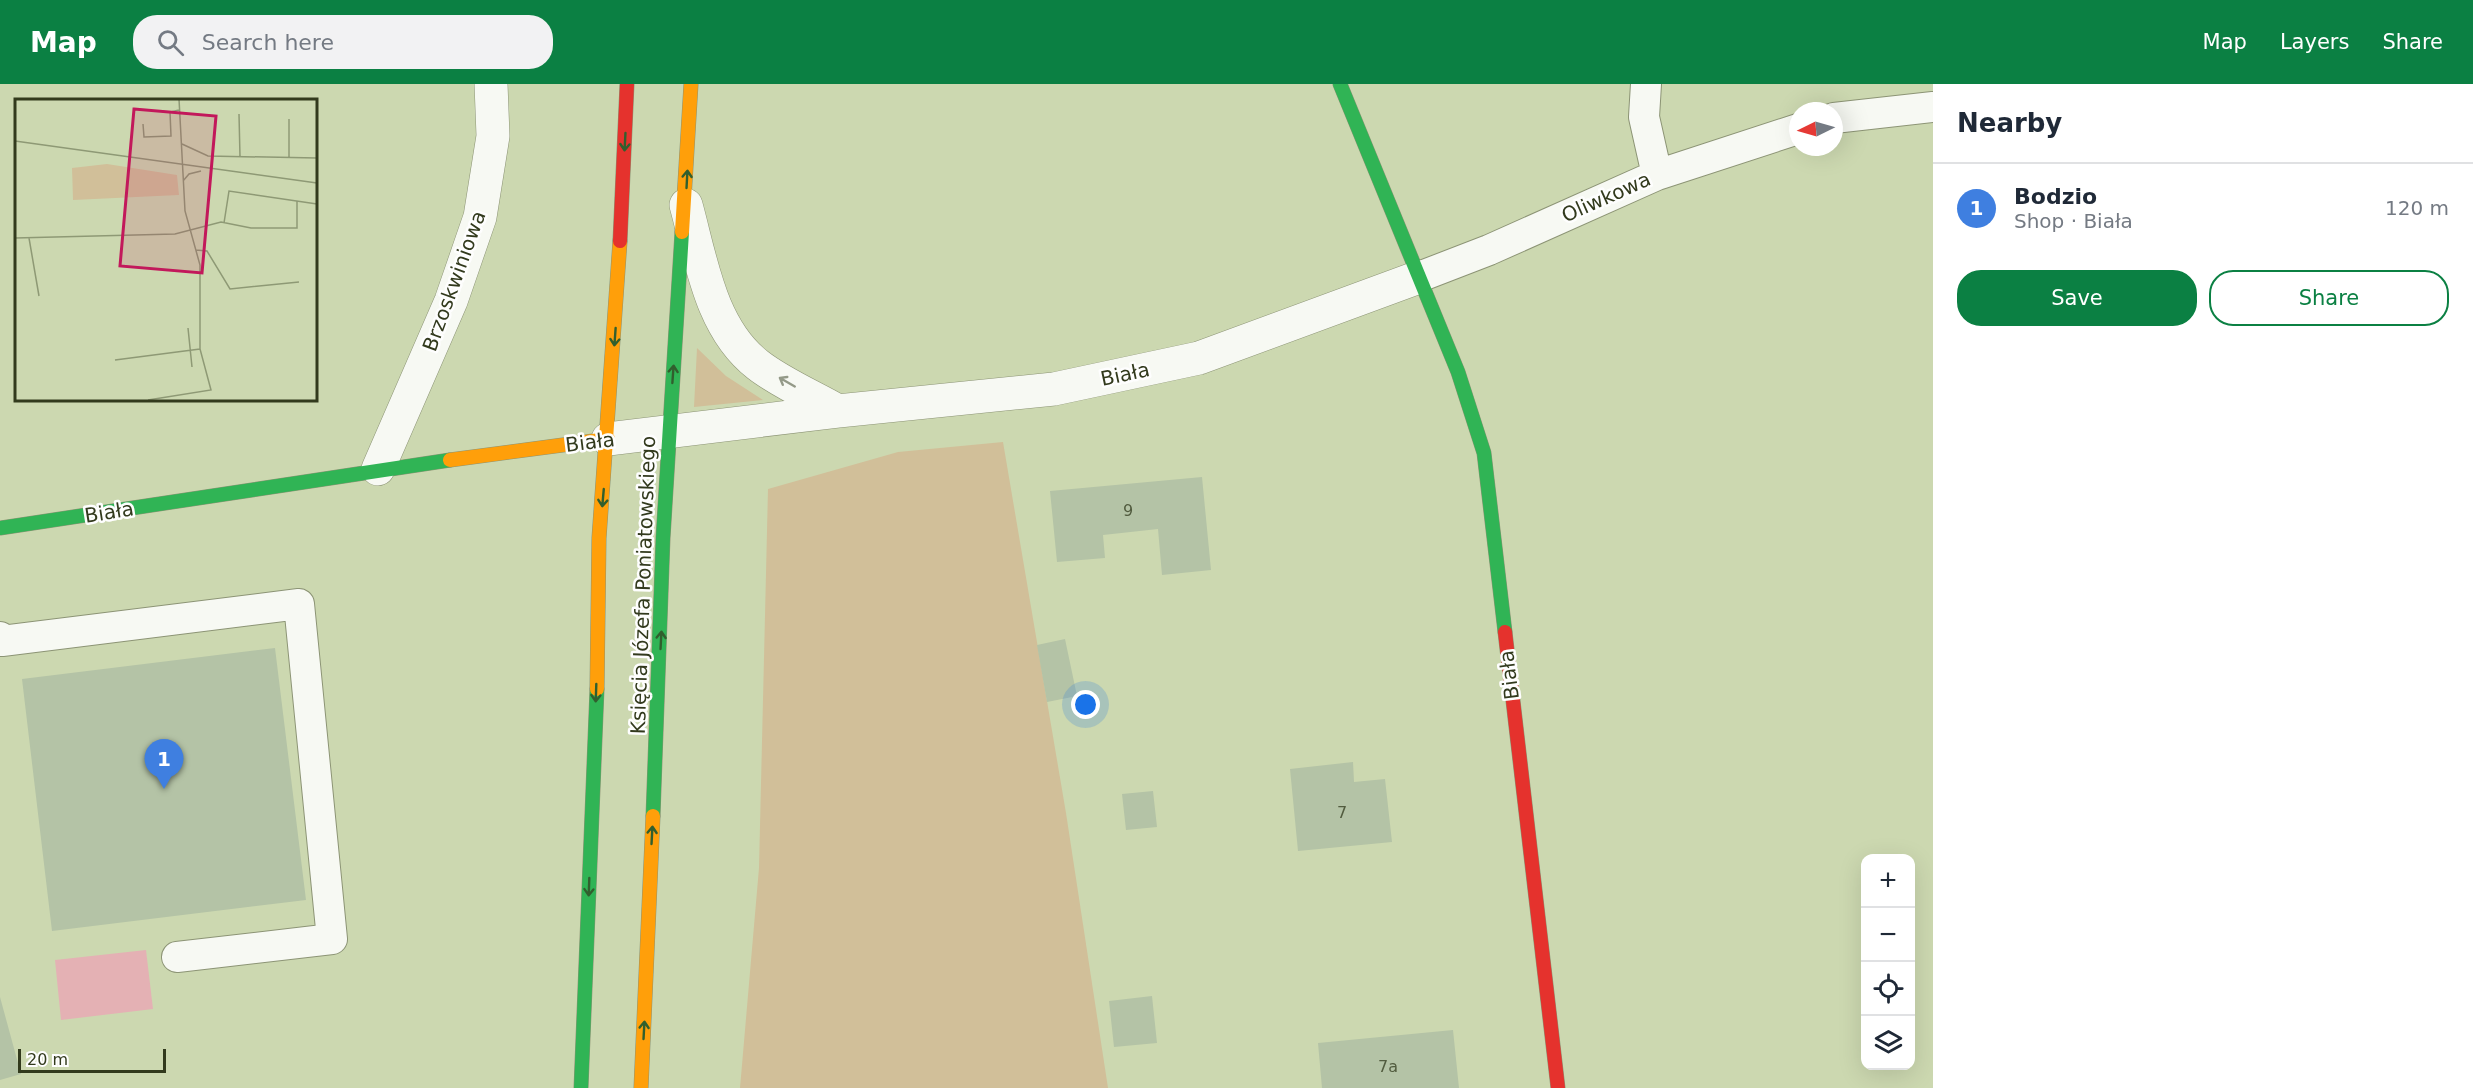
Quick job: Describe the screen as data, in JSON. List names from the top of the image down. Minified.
{"streets":{"main road":["Biała","Księcia Józefa Poniatowskiego"],"street":["Brzoskwiniowa"],"lane":["Oliwkowa"]},"crossings":[["Oliwkowa","Biała"],["Brzoskwiniowa","Biała"],["Biała","Księcia Józefa Poniatowskiego"]],"house_numbers":["9","7","7a"],"scale_bar":"20 m","north":"left","page":{"header":"Map","search":"Search here","nav":["Map","Layers","Share"],"heading":"Nearby","list":[{"mark":"1","name":"Bodzio","note":"Shop · Biała","value":"120 m"}],"buttons":["Save","Share"],"pins":"1","map_buttons":["+","−"],"scale":"20 m"}}
